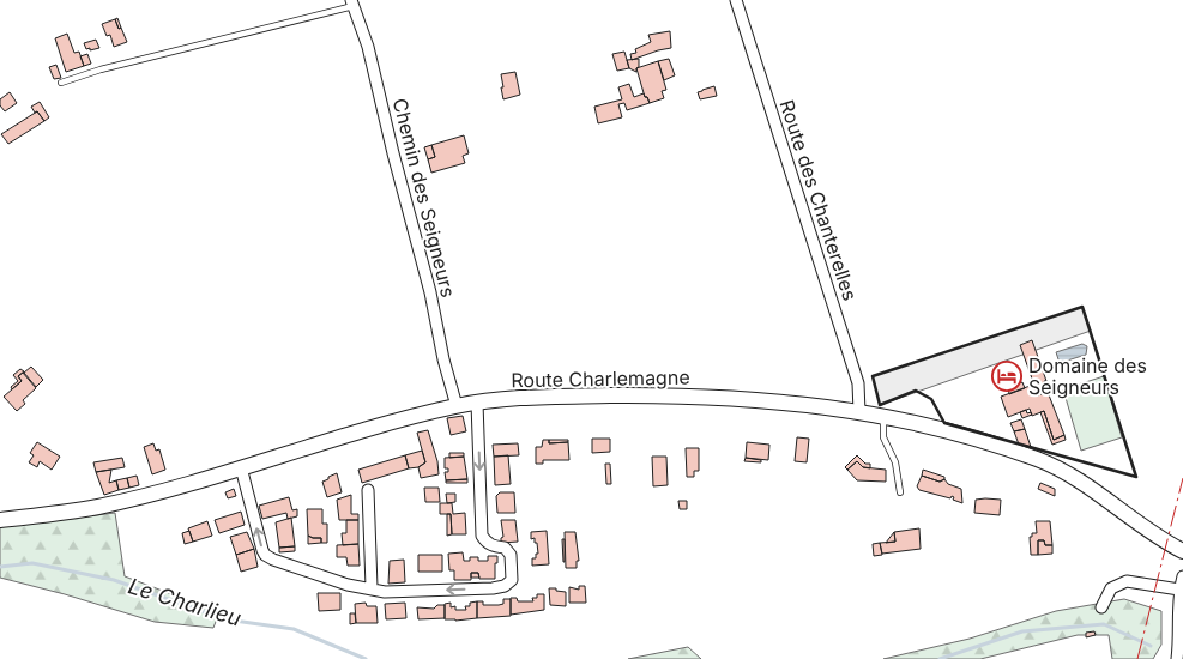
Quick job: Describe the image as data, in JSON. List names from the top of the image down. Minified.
{"streets":{"main road":["Route Charlemagne"],"street":["Chemin des Seigneurs","Route des Chanterelles"]},"crossings":[["Chemin des Seigneurs","Route Charlemagne"],["Route des Chanterelles","Route Charlemagne"]],"water":["Le Charlieu"],"places":{"hotel":["Domaine des Seigneurs"]}}
